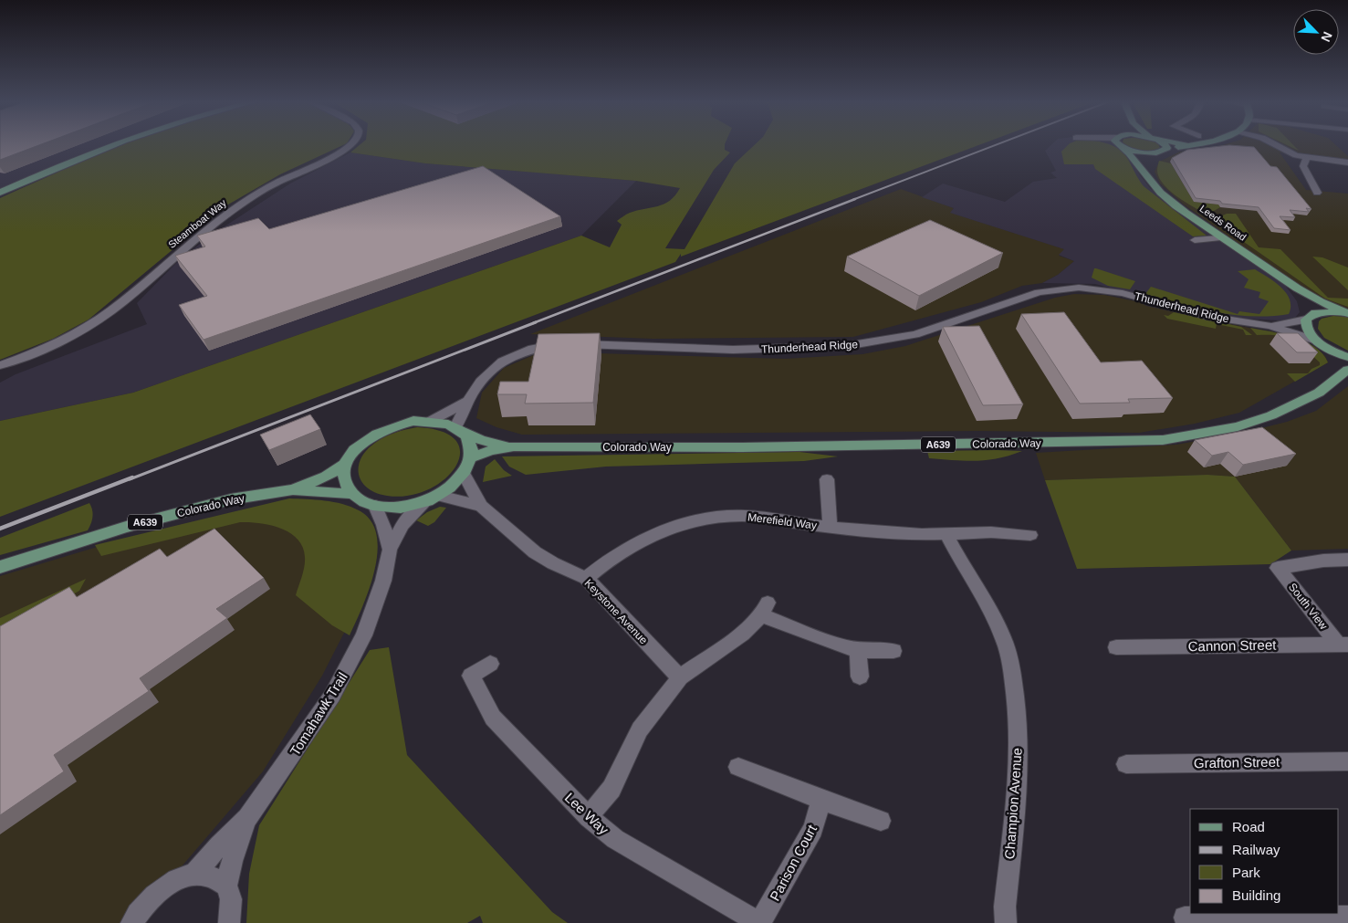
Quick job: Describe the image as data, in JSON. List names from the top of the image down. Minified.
{"streets":{"main road":["Leeds Road","Colorado Way","A639"],"street":["Steamboat Way","Thunderhead Ridge","Merefield Way","South View","Keystone Avenue","Cannon Street","Tomahawk Trail","Grafton Street","Champion Avenue","Lee Way","Parison Court"]},"crossings":[["Thunderhead Ridge","Colorado Way"],["Thunderhead Ridge","A639"],["Thunderhead Ridge","Keystone Avenue"],["Thunderhead Ridge","Tomahawk Trail"],["Colorado Way","A639"],["Colorado Way","Keystone Avenue"],["Colorado Way","Tomahawk Trail"],["A639","Keystone Avenue"],["A639","Tomahawk Trail"],["Merefield Way","Keystone Avenue"],["Merefield Way","Champion Avenue"],["South View","Cannon Street"],["Keystone Avenue","Tomahawk Trail"],["Lee Way","Parison Court"]],"legend":["Road","Railway","Park","Building"],"north":"bottom right"}
